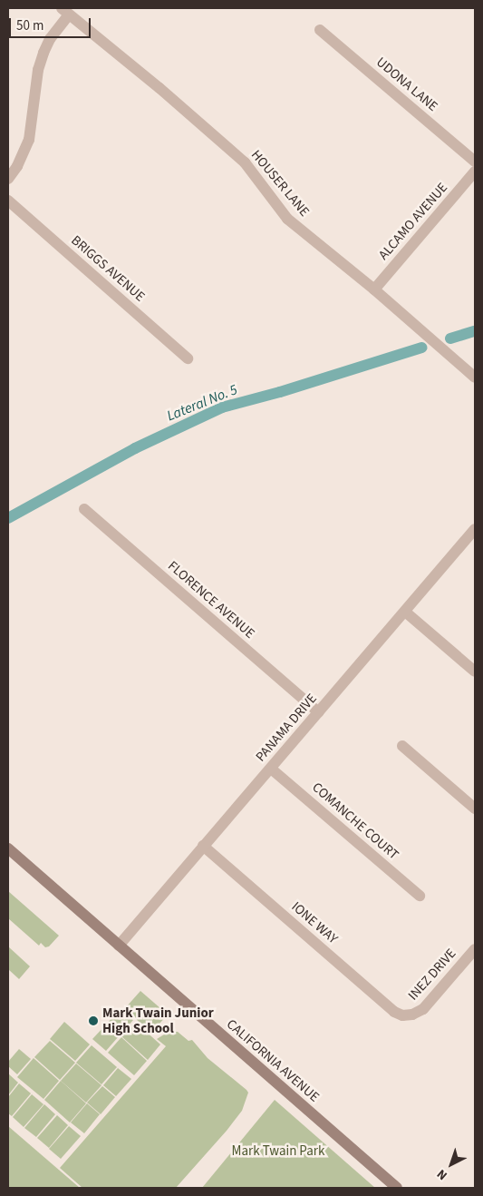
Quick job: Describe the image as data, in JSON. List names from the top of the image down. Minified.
{"streets":{"street":["UDONA LANE","HOUSER LANE","ALCAMO AVENUE","BRIGGS AVENUE","FLORENCE AVENUE","PANAMA DRIVE","COMANCHE COURT","IONE WAY","INEZ DRIVE","CALIFORNIA AVENUE"]},"crossings":[["HOUSER LANE","ALCAMO AVENUE"],["FLORENCE AVENUE","PANAMA DRIVE"],["PANAMA DRIVE","COMANCHE COURT"],["PANAMA DRIVE","IONE WAY"],["PANAMA DRIVE","CALIFORNIA AVENUE"],["IONE WAY","INEZ DRIVE"]],"water":["Lateral No. 5"],"parks":["Mark Twain Park"],"places":["Mark Twain Junior High School"],"scale_bar":"50 m","north":"bottom left"}
